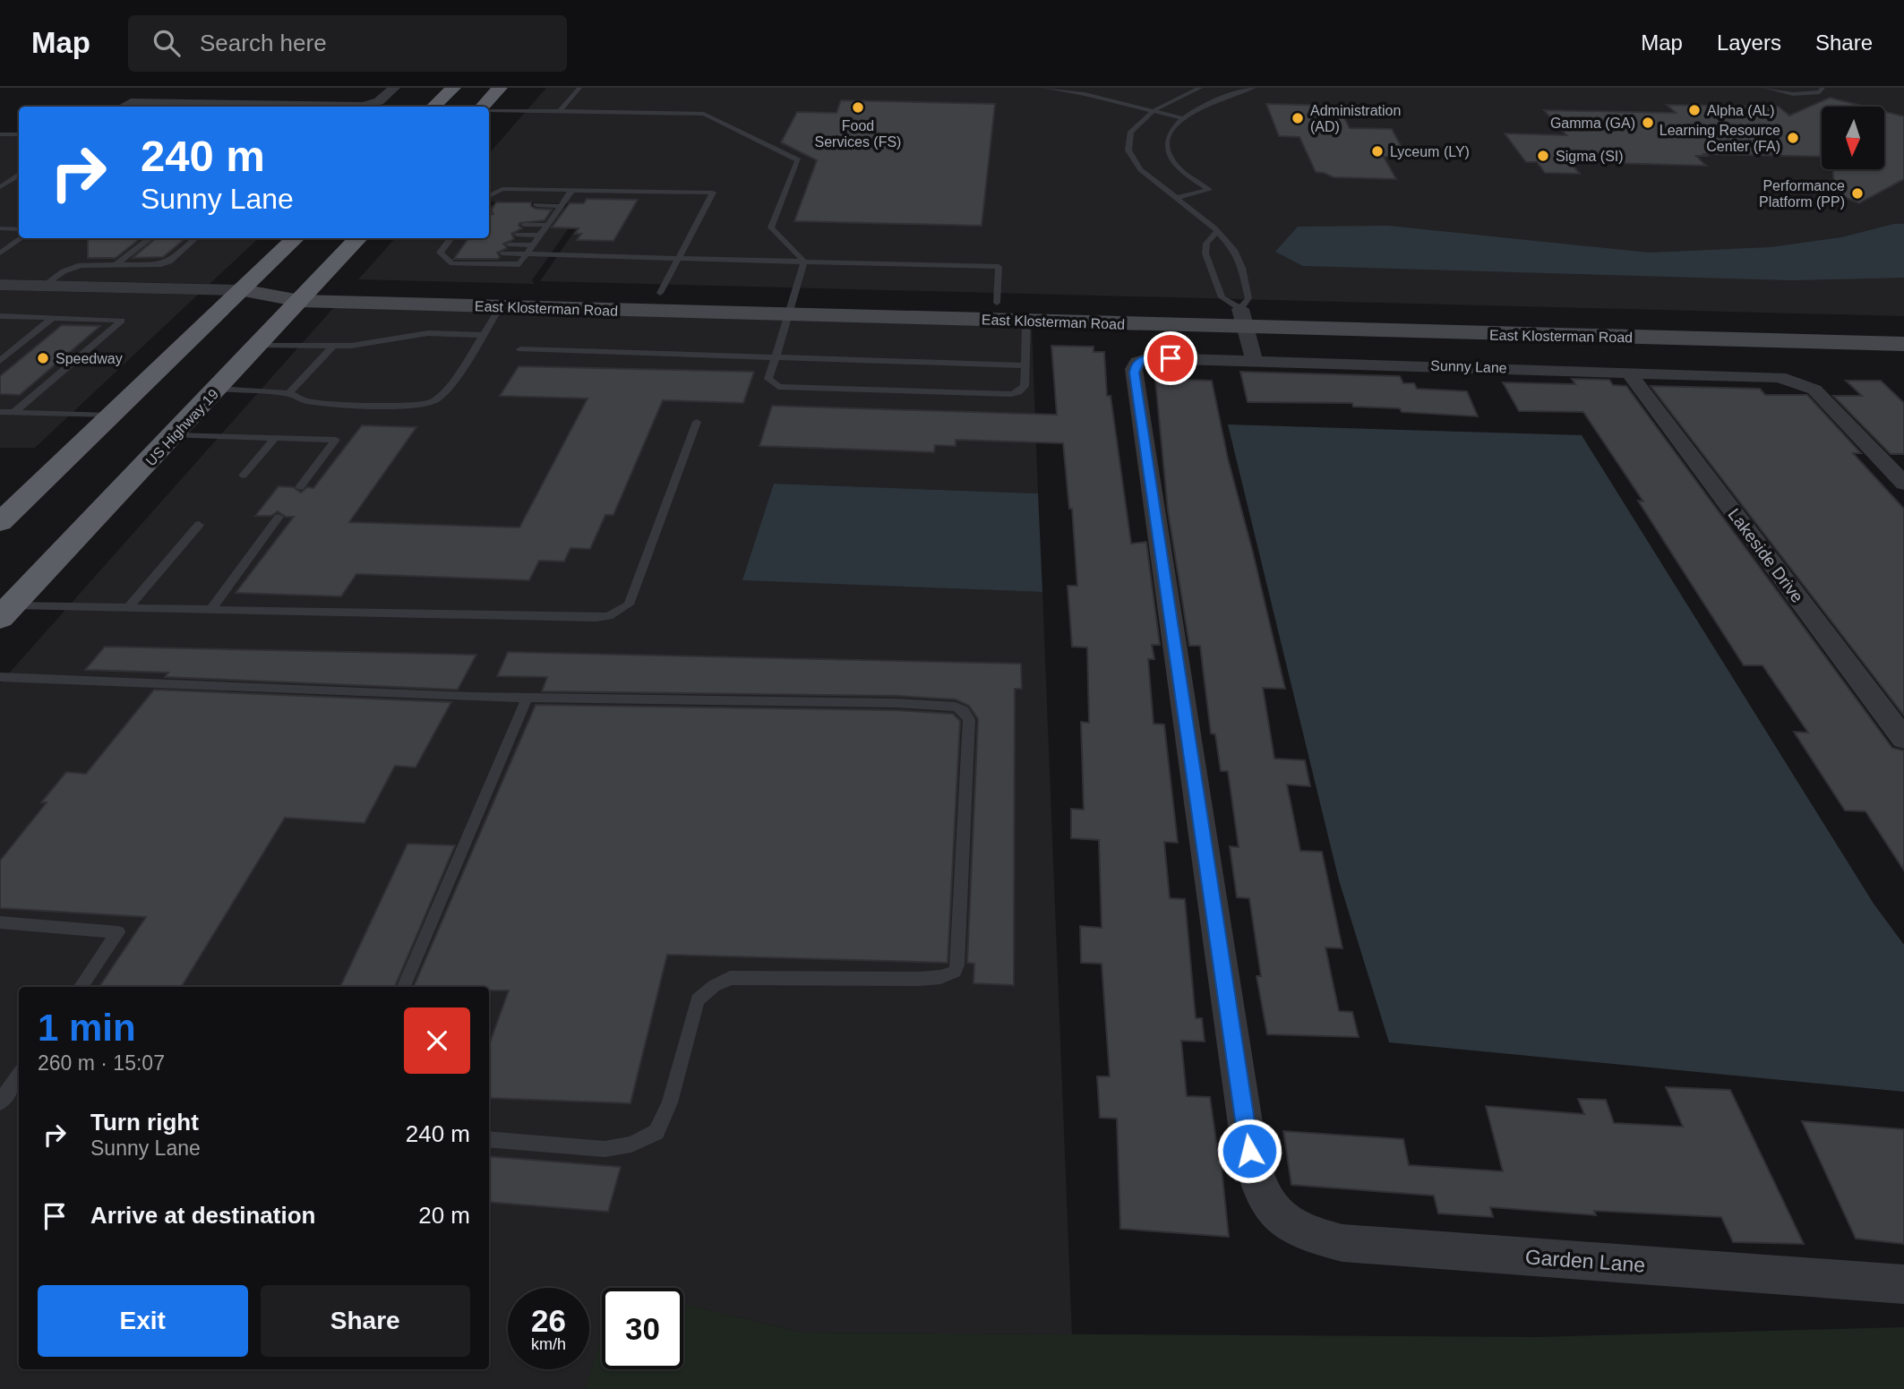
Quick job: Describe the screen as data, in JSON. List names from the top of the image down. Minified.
{"streets":{"highway":["US Highway 19"],"main road":["East Klosterman Road"],"street":["Sunny Lane","Lakeside Drive","Garden Lane"]},"crossings":[["East Klosterman Road","US Highway 19"],["Sunny Lane","Lakeside Drive"],["Sunny Lane","Garden Lane"]],"places":["Food Services (FS)","Alpha (AL)","Administration (AD)","Gamma (GA)","Learning Resource Center (FA)","Lyceum (LY)","Sigma (SI)","Performance Platform (PP)","Speedway"],"north":"bottom","page":{"header":"Map","search":"Search here","nav":["Map","Layers","Share"],"turn":["240 m","Sunny Lane"],"heading":["1 min","260 m · 15:07"],"list":[{"name":"Turn right","note":"Sunny Lane","value":"240 m"},{"name":"Arrive at destination","value":"20 m"}],"buttons":["Exit","Share"],"speed":"26 km/h","limit":"30"}}
